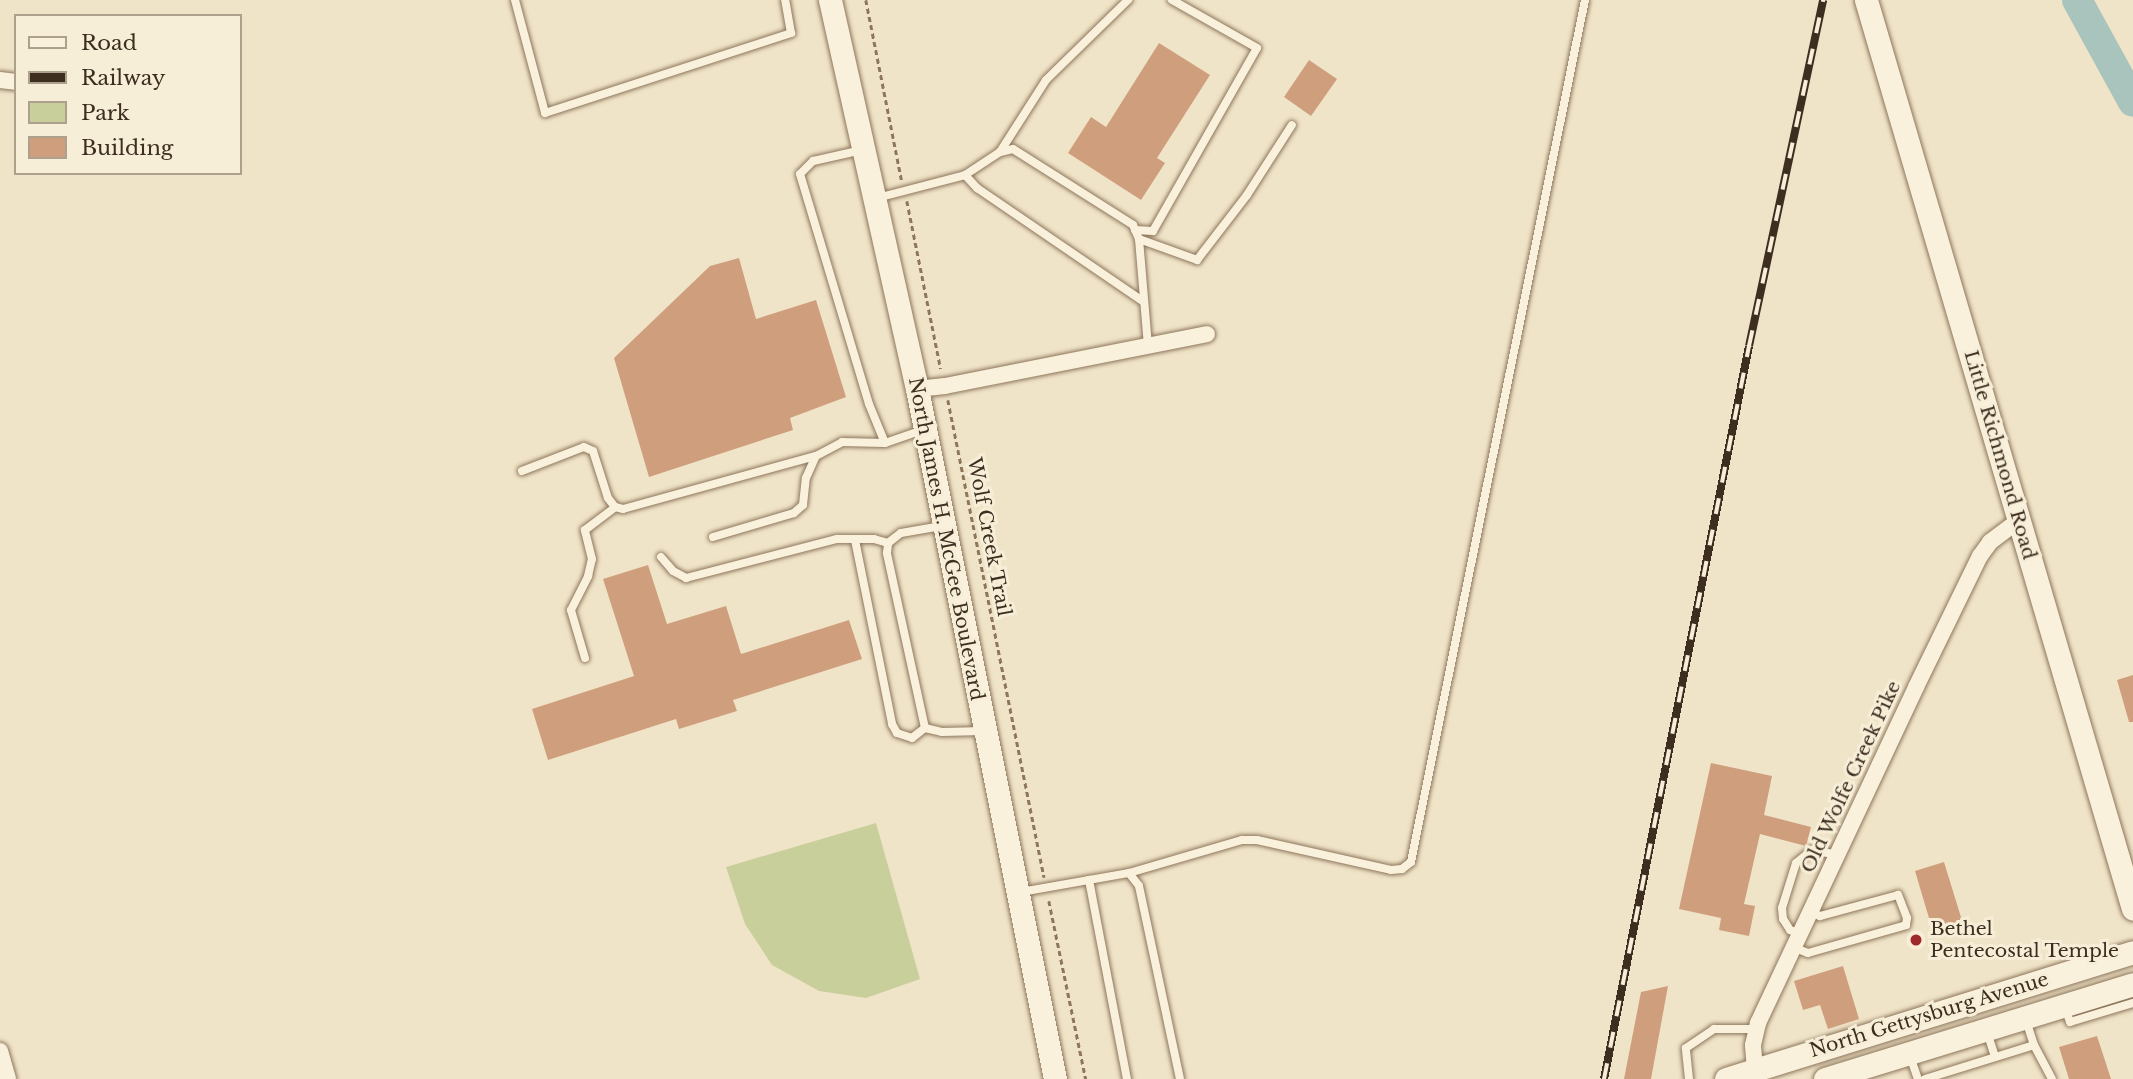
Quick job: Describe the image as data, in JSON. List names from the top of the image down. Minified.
{"streets":{"main road":["Little Richmond Road","North James H. McGee Boulevard","North Gettysburg Avenue"],"street":["Old Wolfe Creek Pike"],"path":["Wolf Creek Trail"]},"crossings":[["Little Richmond Road","Old Wolfe Creek Pike"],["Old Wolfe Creek Pike","North Gettysburg Avenue"]],"places":["Bethel Pentecostal Temple"],"legend":["Road","Railway","Park","Building"]}
